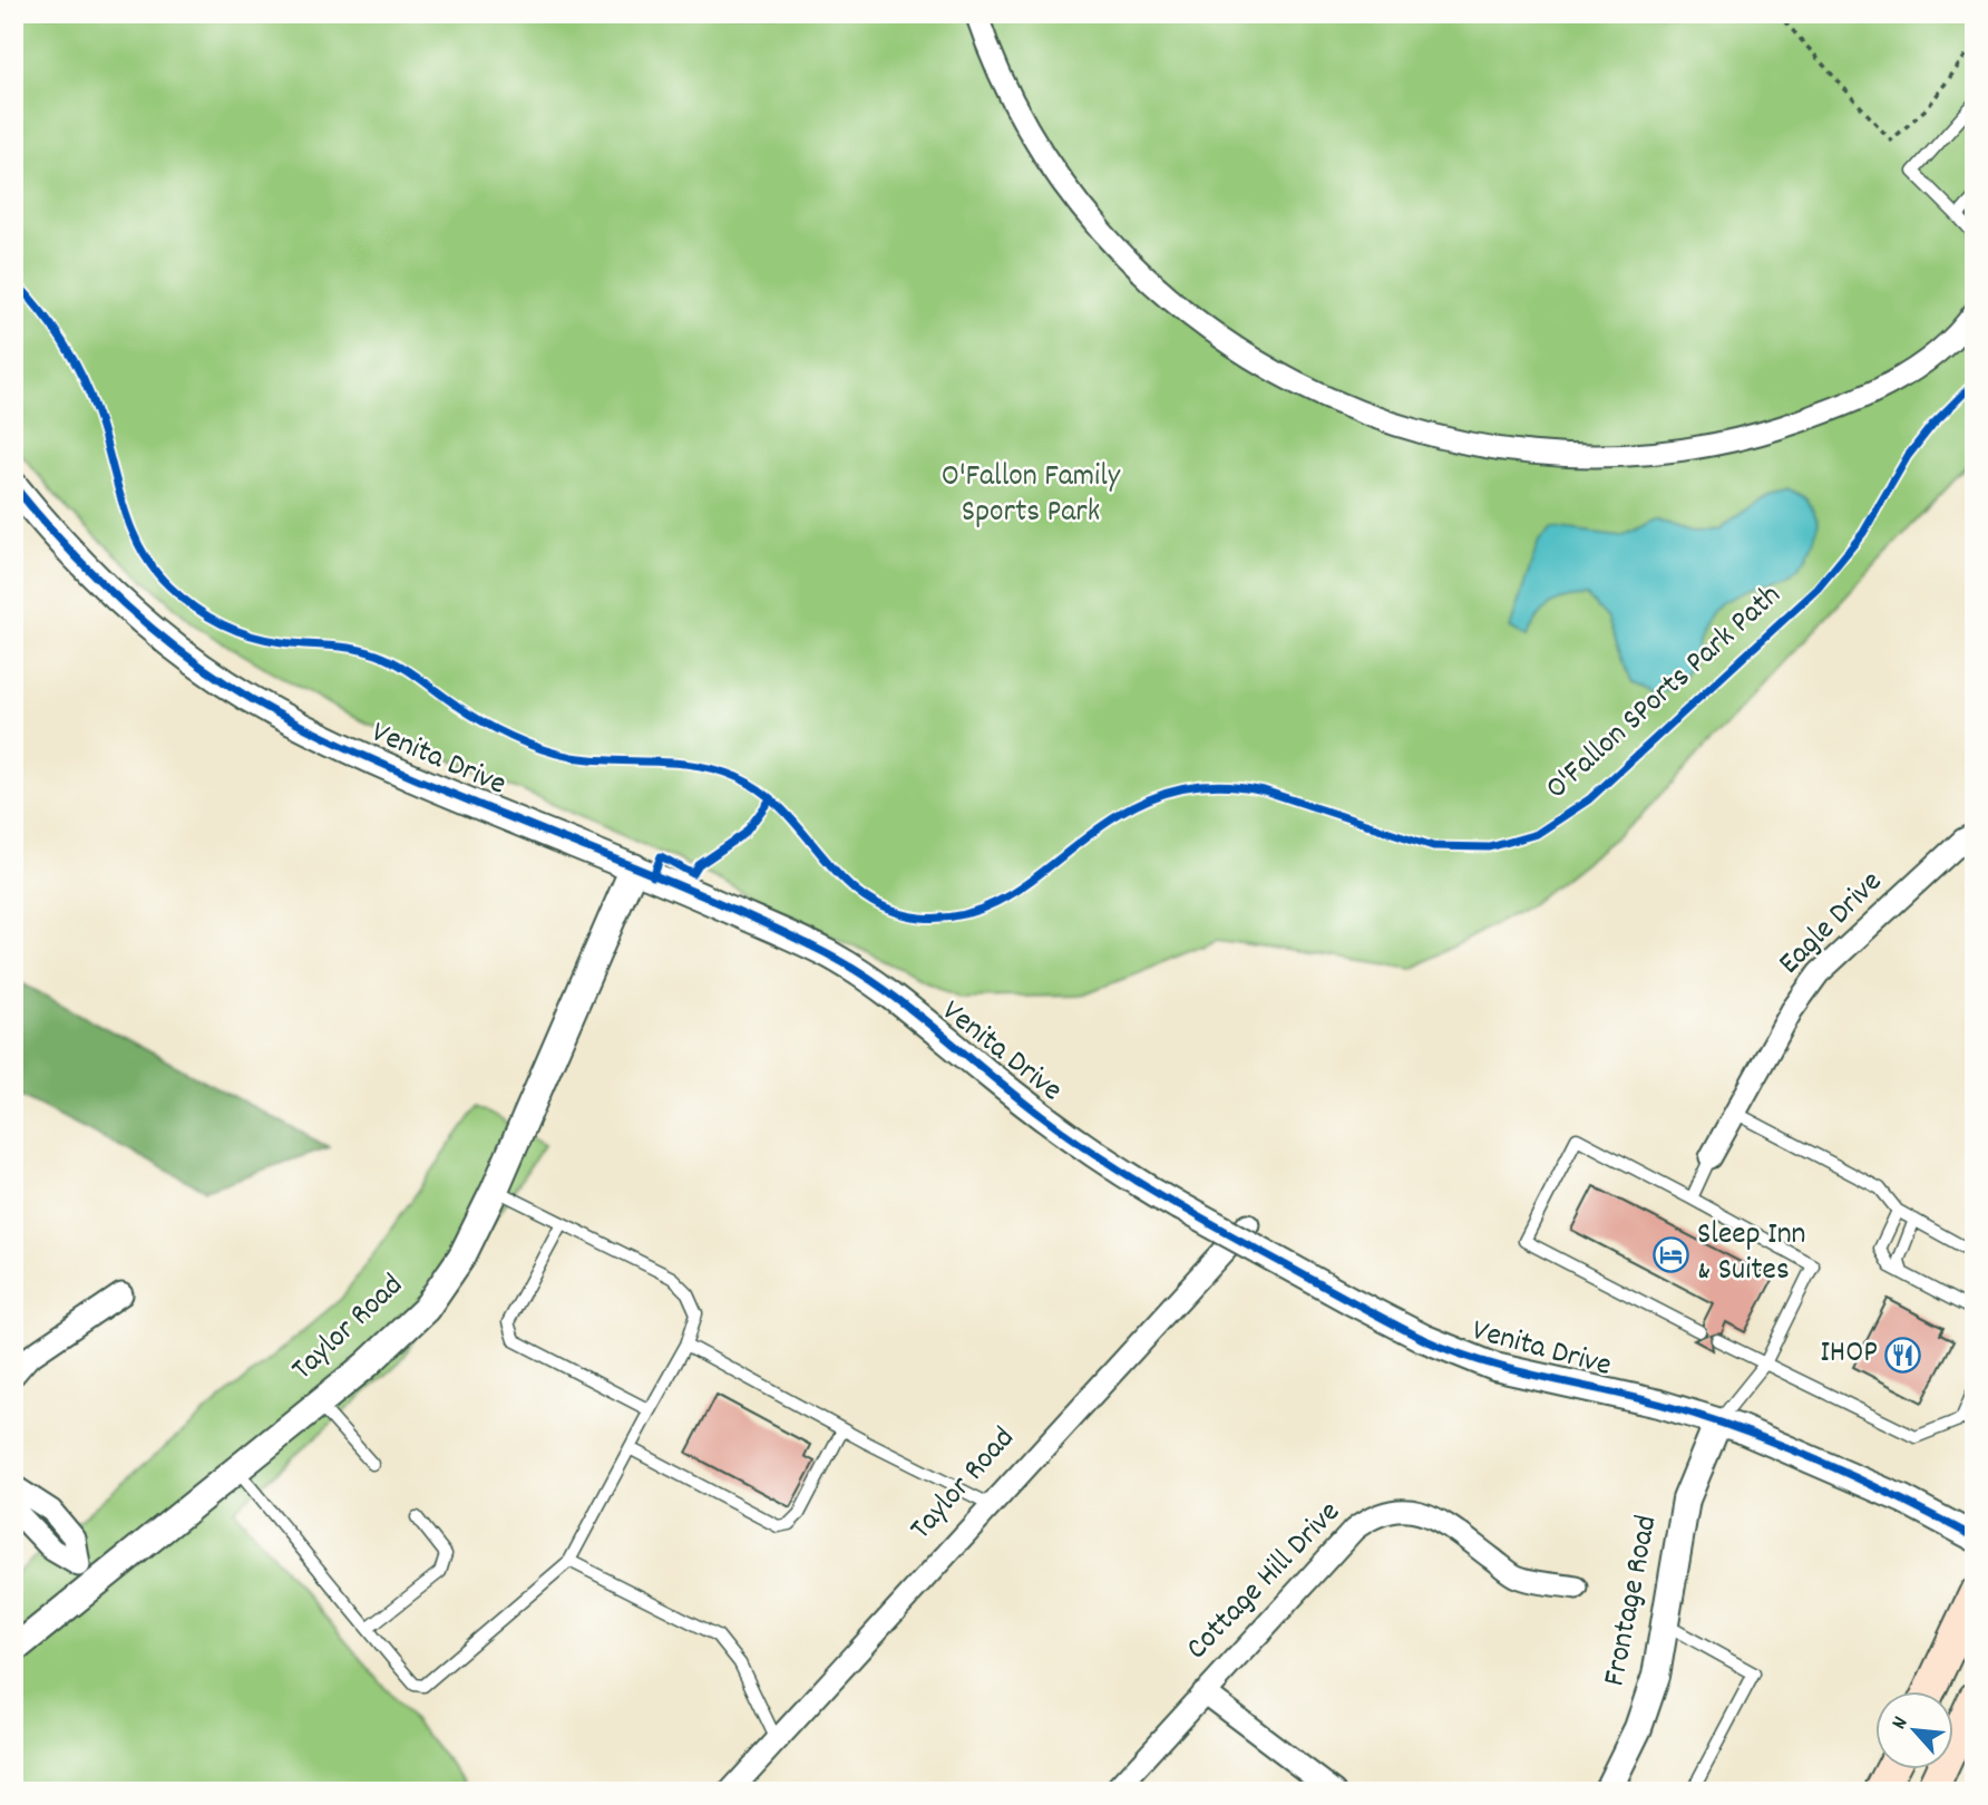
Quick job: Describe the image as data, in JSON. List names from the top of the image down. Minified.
{"streets":{"street":["Venita Drive","Eagle Drive","Taylor Road","Cottage Hill Drive","Frontage Road"],"cycle path":["O'Fallon SPorts Park Path"]},"crossings":[["Venita Drive","Taylor Road"],["Venita Drive","Frontage Road"]],"parks":["O'Fallon Family Sports Park"],"places":{"hotel":["Sleep Inn & Suites"],"restaurant":["IHOP"]},"north":"top left"}
